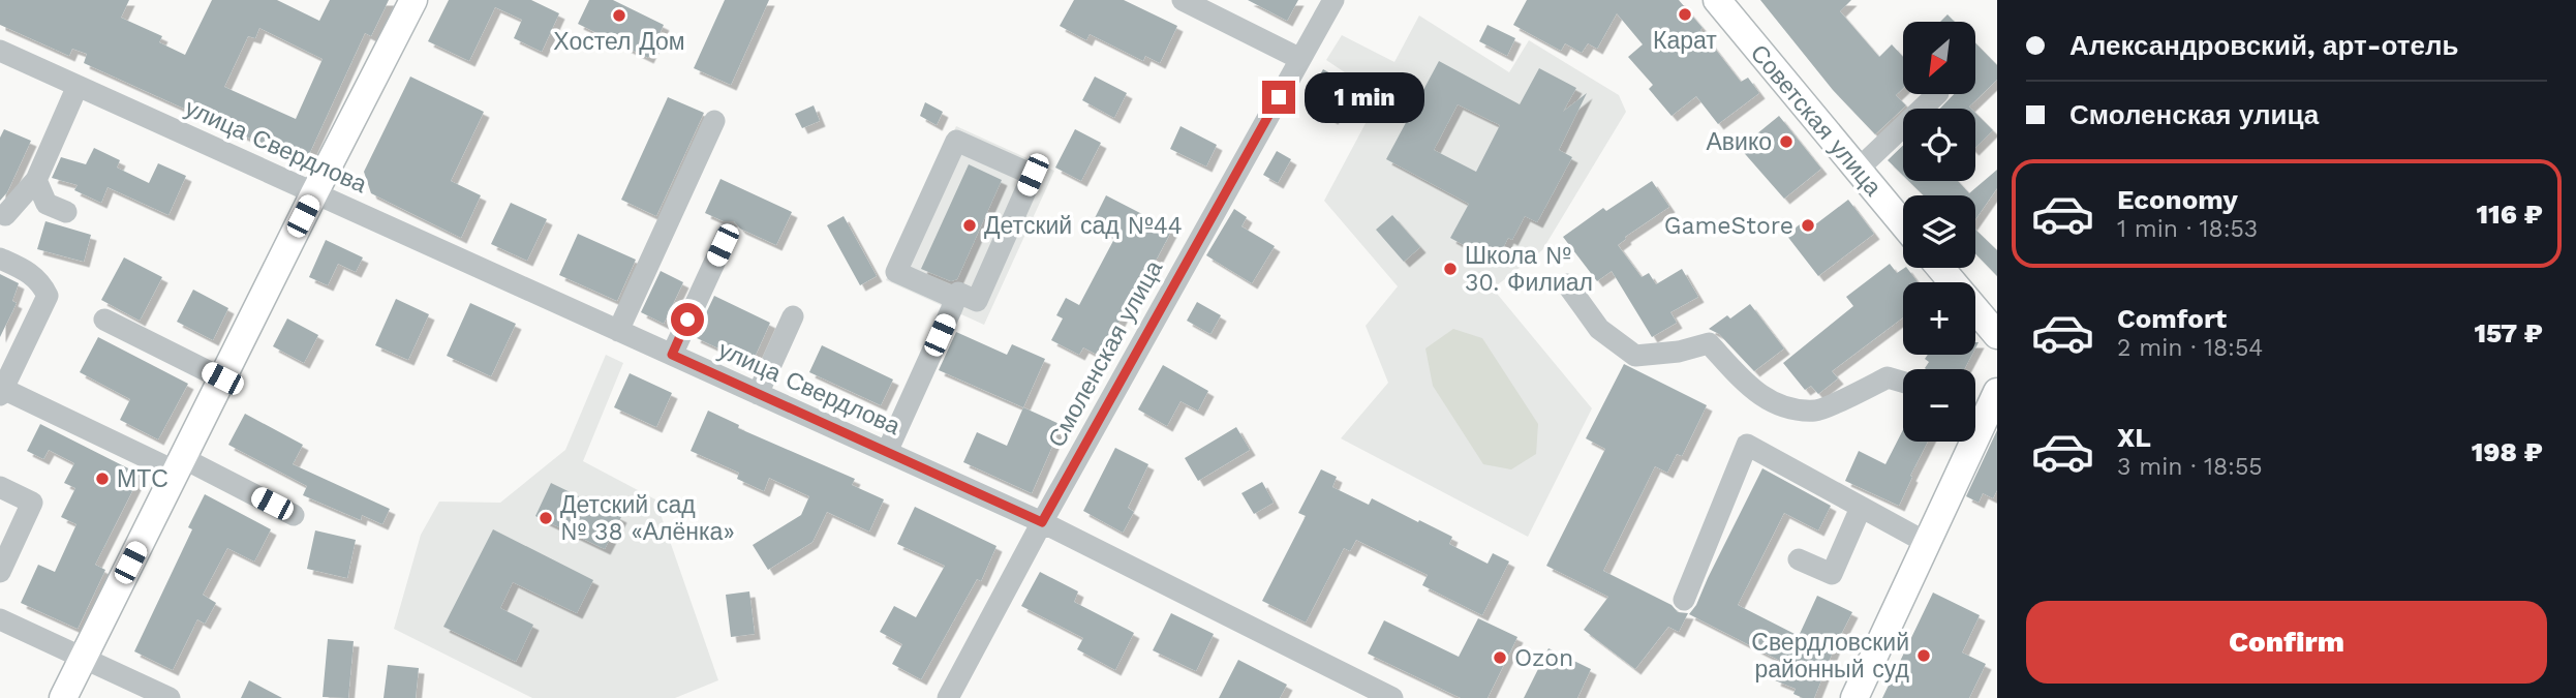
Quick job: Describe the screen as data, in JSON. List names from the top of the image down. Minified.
{"streets":{"main road":["Советская улица"],"street":["улица Свердлова","Смоленская улица"]},"crossings":[["улица Свердлова","Смоленская улица"]],"places":["Карат","Хостел Дом","Авико","Детский сад №44","GameStore","Школа № 30. Филиал","МТС","Детский сад № 38 «Алёнка»","Свердловский районный суд","Ozon"],"north":"bottom left","page":{"banner":["Александровский, арт-отель","Смоленская улица"],"map_buttons":["+","−"],"bubble":"1 min","list":[{"name":"Economy","note":"1 min · 18:53","value":"116 ₽"},{"name":"Comfort","note":"2 min · 18:54","value":"157 ₽"},{"name":"XL","note":"3 min · 18:55","value":"198 ₽"}],"buttons":"Confirm"}}
